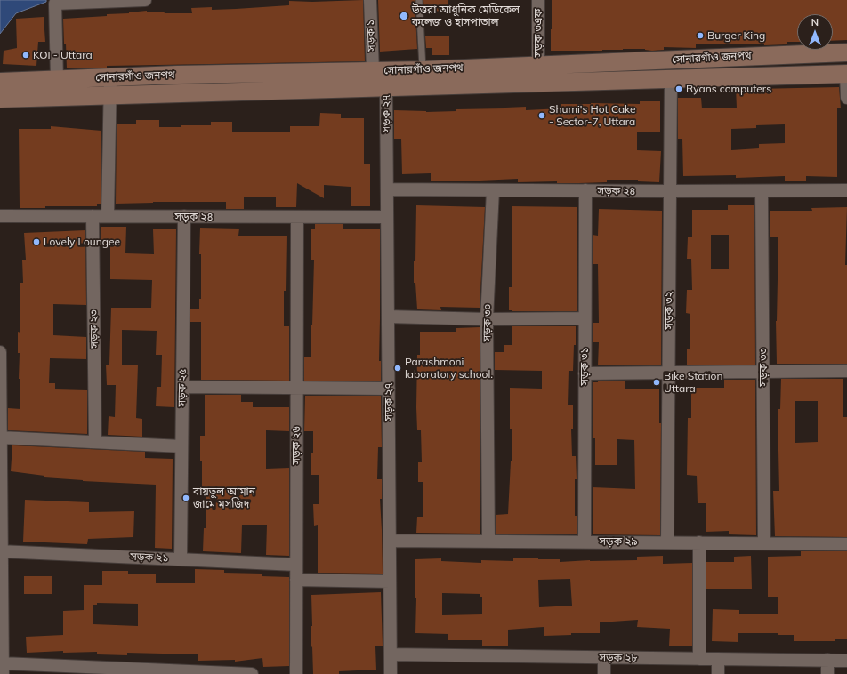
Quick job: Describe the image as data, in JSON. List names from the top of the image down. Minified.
{"streets":{"main road":["সোনারগাঁও জনপথ"],"street":["সড়ক ৩এফ","সড়ক ১","সড়ক ২৭","সড়ক ২৪","সড়ক ৩২","সড়ক ৩০","সড়ক ২৩","সড়ক ৩১","সড়ক ৩৩","সড়ক ২৫","সড়ক ২৬","সড়ক ২৯","সড়ক ২১","সড়ক ২৮"]},"crossings":[["সড়ক ৩এফ","সোনারগাঁও জনপথ"],["সড়ক ১","সোনারগাঁও জনপথ"],["সোনারগাঁও জনপথ","সড়ক ২৭"],["সোনারগাঁও জনপথ","সড়ক ৩২"],["সড়ক ২৭","সড়ক ২৪"],["সড়ক ২৭","সড়ক ২৯"],["সড়ক ২৭","সড়ক ২৮"],["সড়ক ২৪","সড়ক ৩২"],["সড়ক ২৪","সড়ক ৩০"],["সড়ক ২৪","সড়ক ২৩"],["সড়ক ২৪","সড়ক ৩১"],["সড়ক ২৪","সড়ক ৩৩"],["সড়ক ২৪","সড়ক ২৫"],["সড়ক ২৪","সড়ক ২৬"],["সড়ক ৩২","সড়ক ২৯"],["সড়ক ৩০","সড়ক ২৯"],["সড়ক ৩১","সড়ক ২৯"],["সড়ক ৩৩","সড়ক ২৯"],["সড়ক ২৫","সড়ক ২১"],["সড়ক ২৬","সড়ক ২১"]],"places":["উত্তরা আধুনিক মেডিকেল কলেজ ও হাসপাতাল","Burger King","KOI - Uttara","Ryans computers","Shumi's Hot Cake - Sector-7, Uttara","Lovely Loungee","Parashmoni laboratory school.","Bike Station Uttara","বায়তুল আমান জামে মসজিদ"],"north":"top"}
